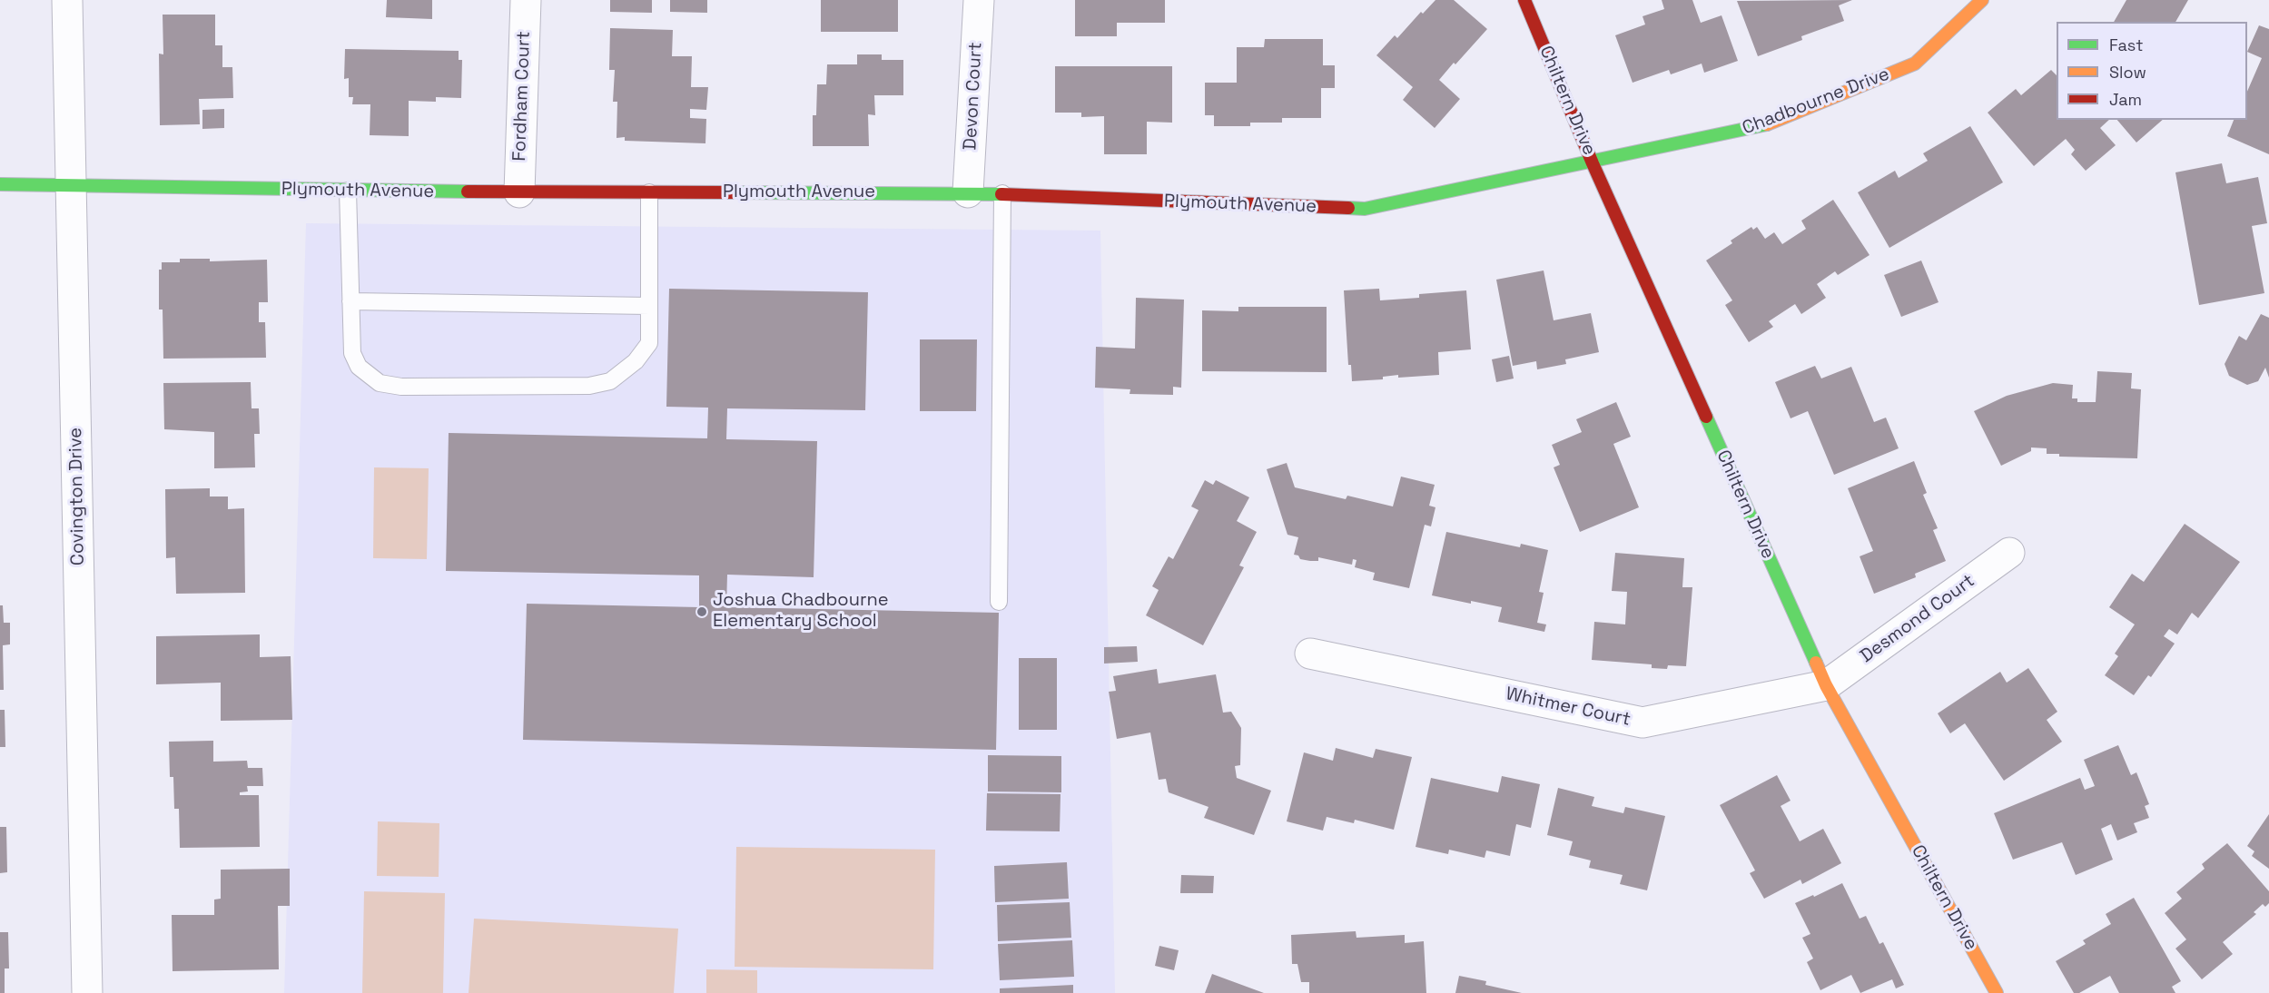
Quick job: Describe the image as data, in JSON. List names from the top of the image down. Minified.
{"streets":{"street":["Fordham Court","Devon Court","Chiltern Drive","Chadbourne Drive","Plymouth Avenue","Covington Drive","Desmond Court","Whitmer Court"]},"crossings":[["Fordham Court","Plymouth Avenue"],["Devon Court","Plymouth Avenue"],["Chiltern Drive","Chadbourne Drive"],["Chiltern Drive","Plymouth Avenue"],["Chiltern Drive","Desmond Court"],["Chiltern Drive","Whitmer Court"],["Chadbourne Drive","Plymouth Avenue"],["Plymouth Avenue","Covington Drive"],["Desmond Court","Whitmer Court"]],"places":["Joshua Chadbourne Elementary School"],"legend":["Fast","Slow","Jam"]}
